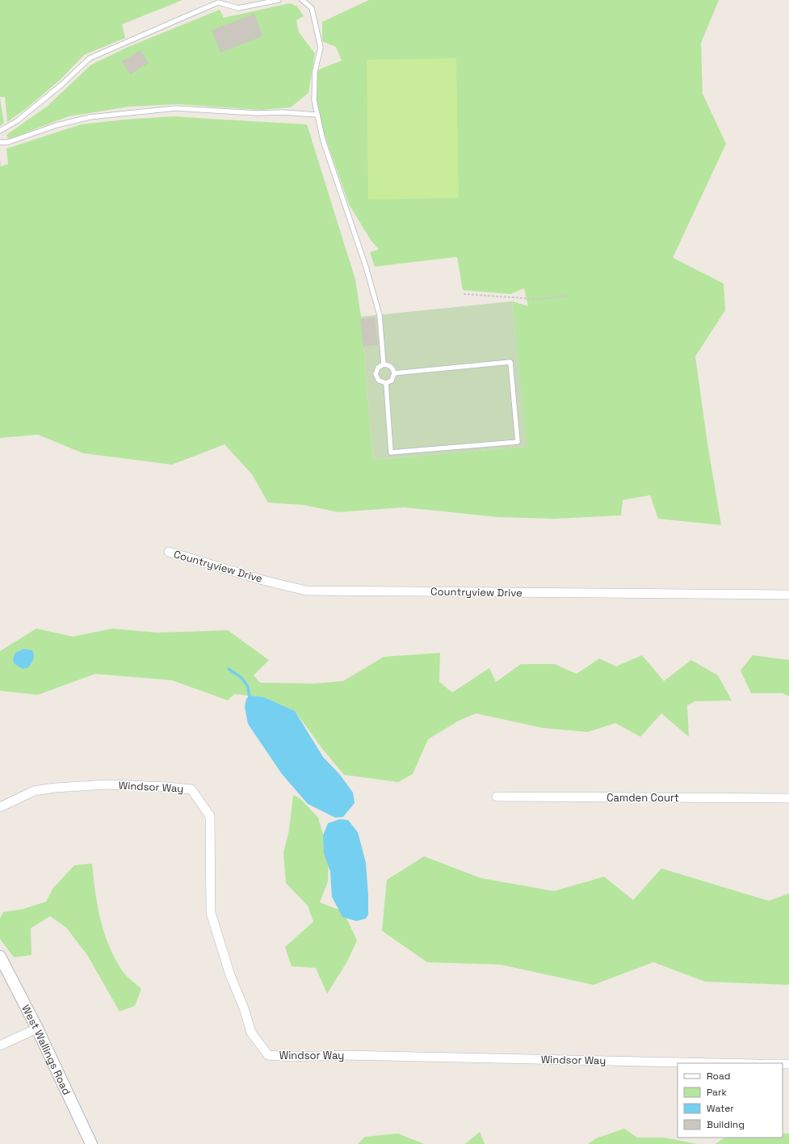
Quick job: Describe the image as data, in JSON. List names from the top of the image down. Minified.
{"streets":{"street":["Countryview Drive","Windsor Way","Camden Court","West Wallings Road"]},"legend":["Road","Park","Water","Building"]}
